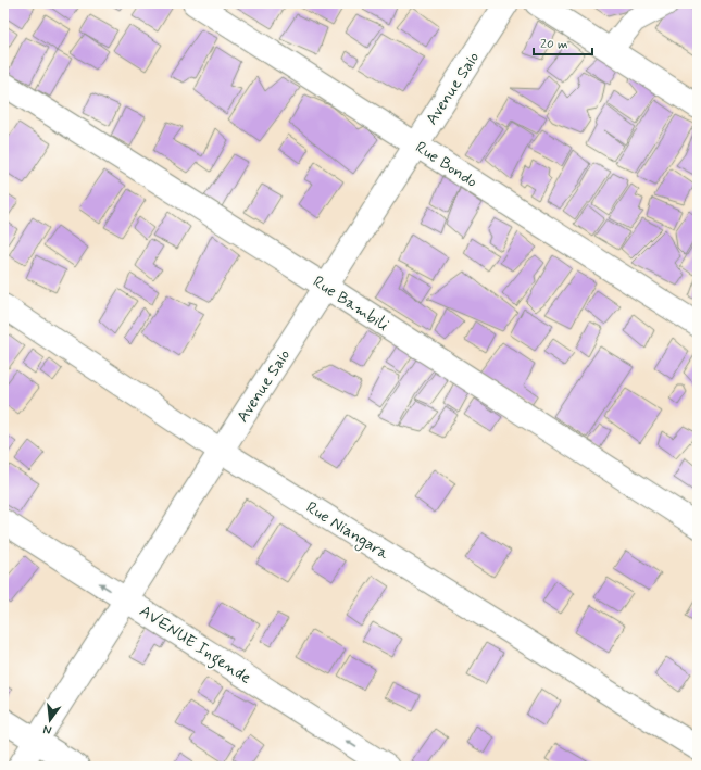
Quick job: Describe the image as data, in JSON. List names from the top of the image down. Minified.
{"streets":{"street":["Avenue Saio","Rue Bondo","Rue Bambili","Rue Niangara","AVENUE Ingende"]},"crossings":[["Avenue Saio","Rue Bondo"],["Avenue Saio","Rue Bambili"],["Avenue Saio","Rue Niangara"],["Avenue Saio","AVENUE Ingende"]],"one_way":["AVENUE Ingende"],"scale_bar":"20 m","north":"bottom"}
